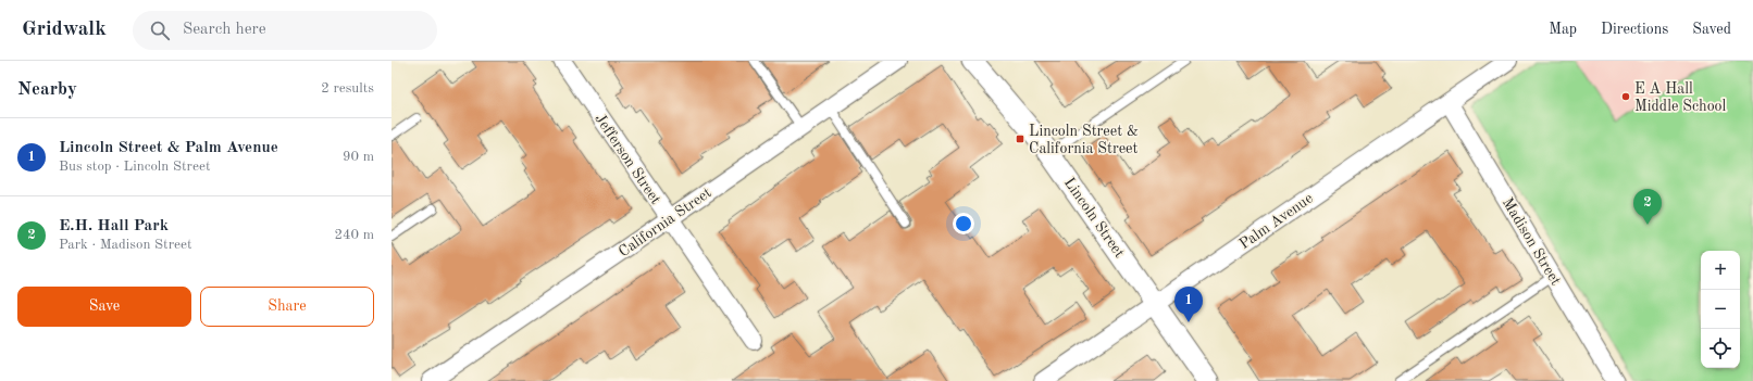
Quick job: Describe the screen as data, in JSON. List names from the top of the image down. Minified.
{"streets":{"street":["Jefferson Street","Lincoln Street","Palm Avenue","California Street","Madison Street"]},"crossings":[["Jefferson Street","California Street"],["Lincoln Street","Palm Avenue"],["Palm Avenue","Madison Street"]],"places":{"other":["E A Hall Middle School"],"transit":["Lincoln Street & California Street"]},"page":{"header":"Gridwalk","search":"Search here","nav":["Map","Directions","Saved"],"heading":["Nearby","2 results"],"list":[{"mark":"1","name":"Lincoln Street & Palm Avenue","note":"Bus stop · Lincoln Street","value":"90 m"},{"mark":"2","name":"E.H. Hall Park","note":"Park · Madison Street","value":"240 m"}],"pins":["2","1"],"map_buttons":["+","−"],"buttons":["Save","Share"]}}
